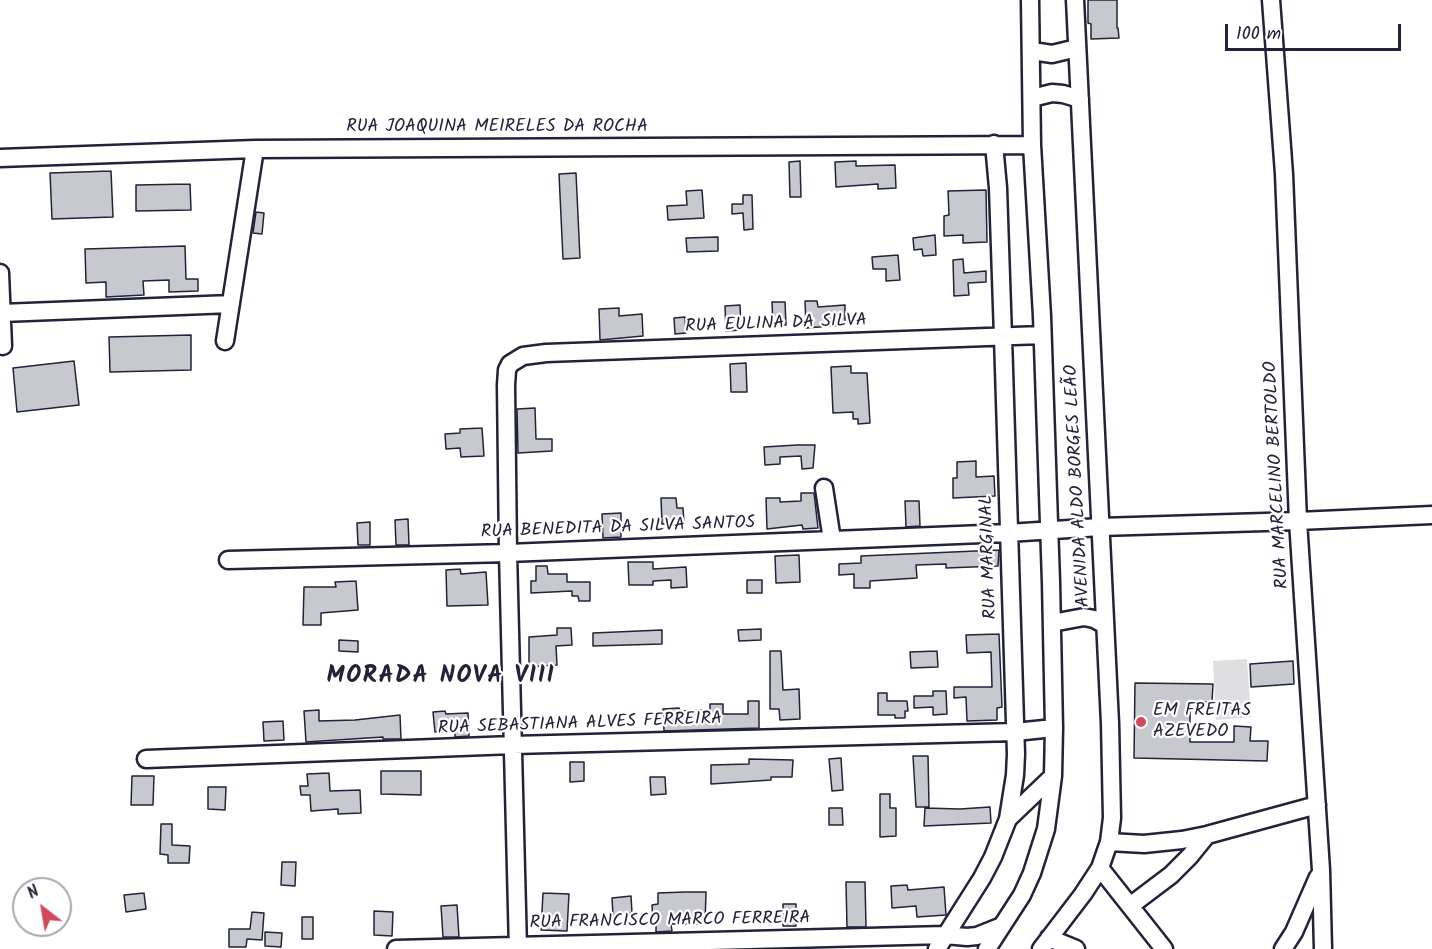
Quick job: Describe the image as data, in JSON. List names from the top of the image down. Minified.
{"streets":{"street":["RUA JOAQUINA MEIRELES DA ROCHA","RUA EULINA DA SILVA","RUA MARCELINO BERTOLDO","AVENIDA ALDO BORGES LEÃO","RUA BENEDITA DA SILVA SANTOS","RUA MARGINAL","RUA SEBASTIANA ALVES FERREIRA","RUA FRANCISCO MARCO FERREIRA"]},"crossings":[["RUA JOAQUINA MEIRELES DA ROCHA","AVENIDA ALDO BORGES LEÃO"],["RUA JOAQUINA MEIRELES DA ROCHA","RUA MARGINAL"],["RUA EULINA DA SILVA","AVENIDA ALDO BORGES LEÃO"],["RUA EULINA DA SILVA","RUA BENEDITA DA SILVA SANTOS"],["RUA EULINA DA SILVA","RUA MARGINAL"],["RUA MARCELINO BERTOLDO","RUA BENEDITA DA SILVA SANTOS"],["AVENIDA ALDO BORGES LEÃO","RUA BENEDITA DA SILVA SANTOS"],["AVENIDA ALDO BORGES LEÃO","RUA SEBASTIANA ALVES FERREIRA"],["AVENIDA ALDO BORGES LEÃO","RUA FRANCISCO MARCO FERREIRA"],["RUA BENEDITA DA SILVA SANTOS","RUA MARGINAL"],["RUA MARGINAL","RUA SEBASTIANA ALVES FERREIRA"],["RUA MARGINAL","RUA FRANCISCO MARCO FERREIRA"]],"districts":["MORADA NOVA VIII"],"places":["EM FREITAS AZEVEDO"],"scale_bar":"100 m","north":"top left"}
